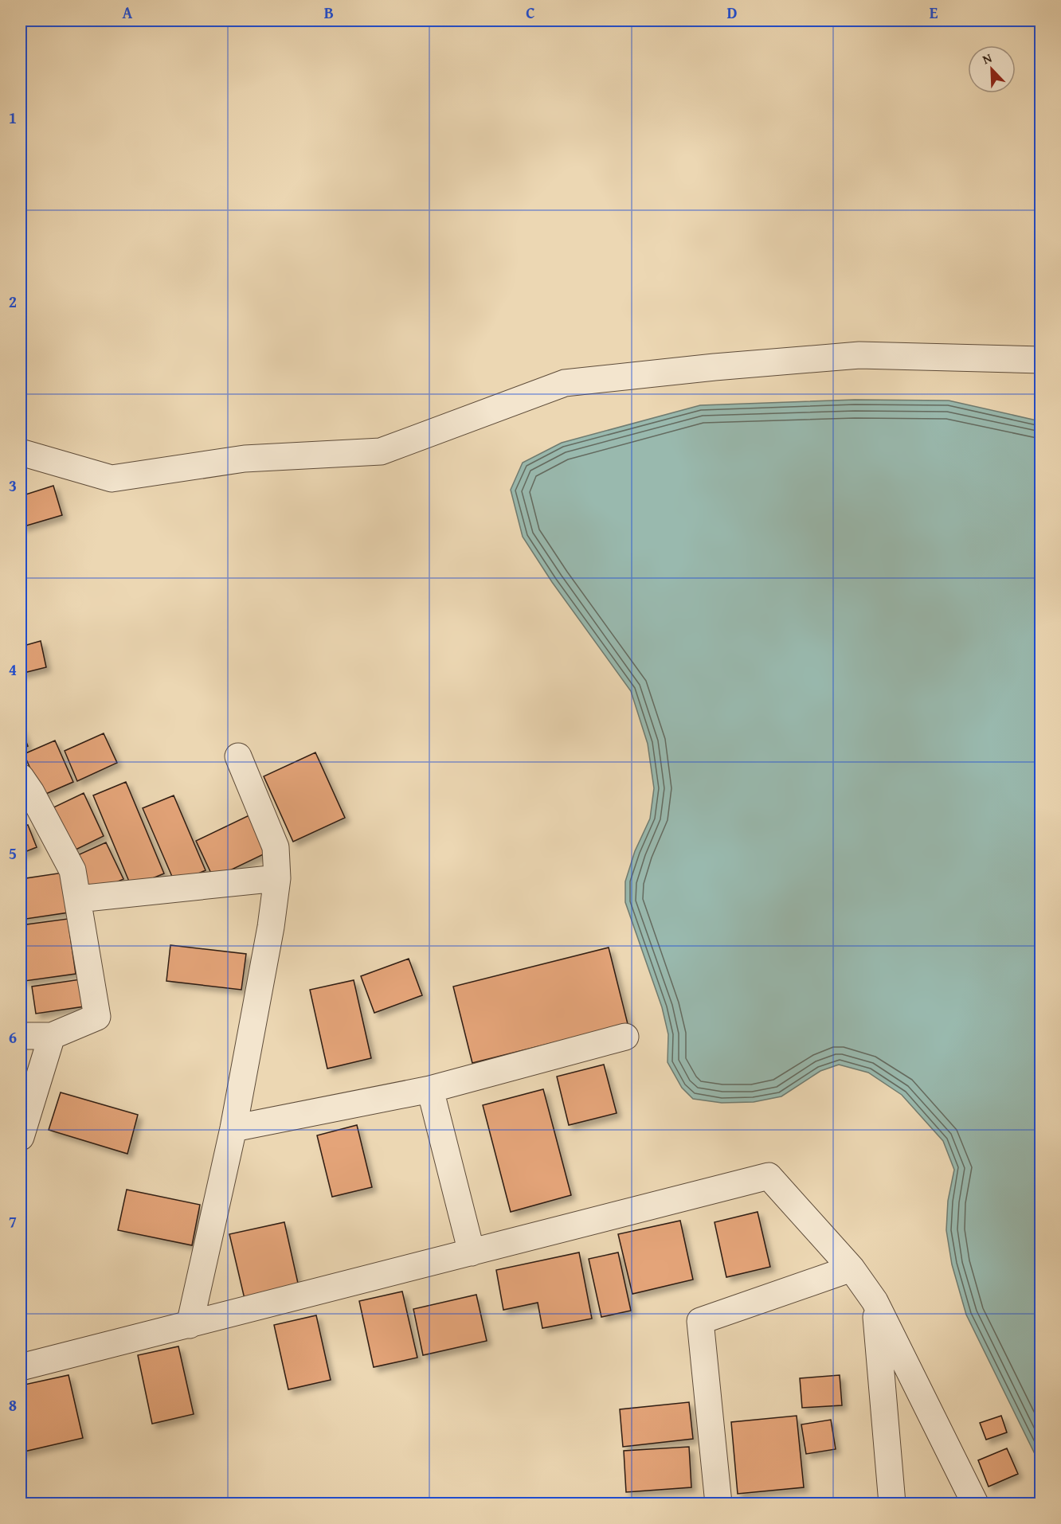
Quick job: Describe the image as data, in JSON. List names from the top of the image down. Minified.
{"north":"top left","grid":{"columns":["A","B","C","D","E"],"rows":["1","2","3","4","5","6","7","8"]}}
